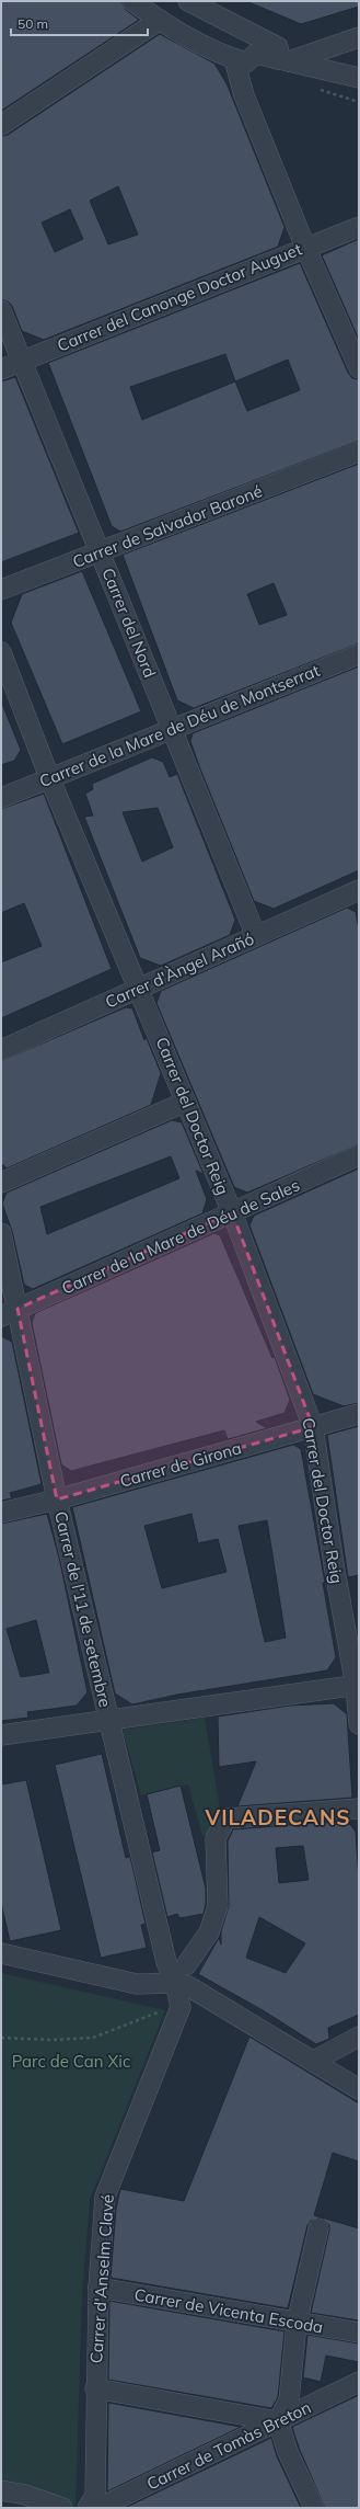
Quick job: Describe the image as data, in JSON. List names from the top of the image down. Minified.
{"streets":{"street":["Carrer del Canonge Doctor Auguet","Carrer de Salvador Baroné","Carrer del Nord","Carrer de la Mare de Déu de Montserrat","Carrer d'Àngel Arañó","Carrer del Doctor Reig","Carrer de la Mare de Déu de Sales","Carrer de Girona","Carrer de l'11 de setembre","Carrer d'Anselm Clavé","Carrer de Vicenta Escoda","Carrer de Tomàs Breton"]},"crossings":[["Carrer del Canonge Doctor Auguet","Carrer del Nord"],["Carrer de Salvador Baroné","Carrer del Nord"],["Carrer del Nord","Carrer de la Mare de Déu de Montserrat"],["Carrer del Nord","Carrer d'Àngel Arañó"],["Carrer de la Mare de Déu de Montserrat","Carrer del Doctor Reig"],["Carrer d'Àngel Arañó","Carrer del Doctor Reig"],["Carrer del Doctor Reig","Carrer de la Mare de Déu de Sales"],["Carrer del Doctor Reig","Carrer de Girona"],["Carrer de la Mare de Déu de Sales","Carrer de l'11 de setembre"],["Carrer de Girona","Carrer de l'11 de setembre"],["Carrer de l'11 de setembre","Carrer d'Anselm Clavé"],["Carrer d'Anselm Clavé","Carrer de Vicenta Escoda"]],"districts":["VILADECANS"],"parks":["Parc de Can Xic"],"scale_bar":"50 m"}
